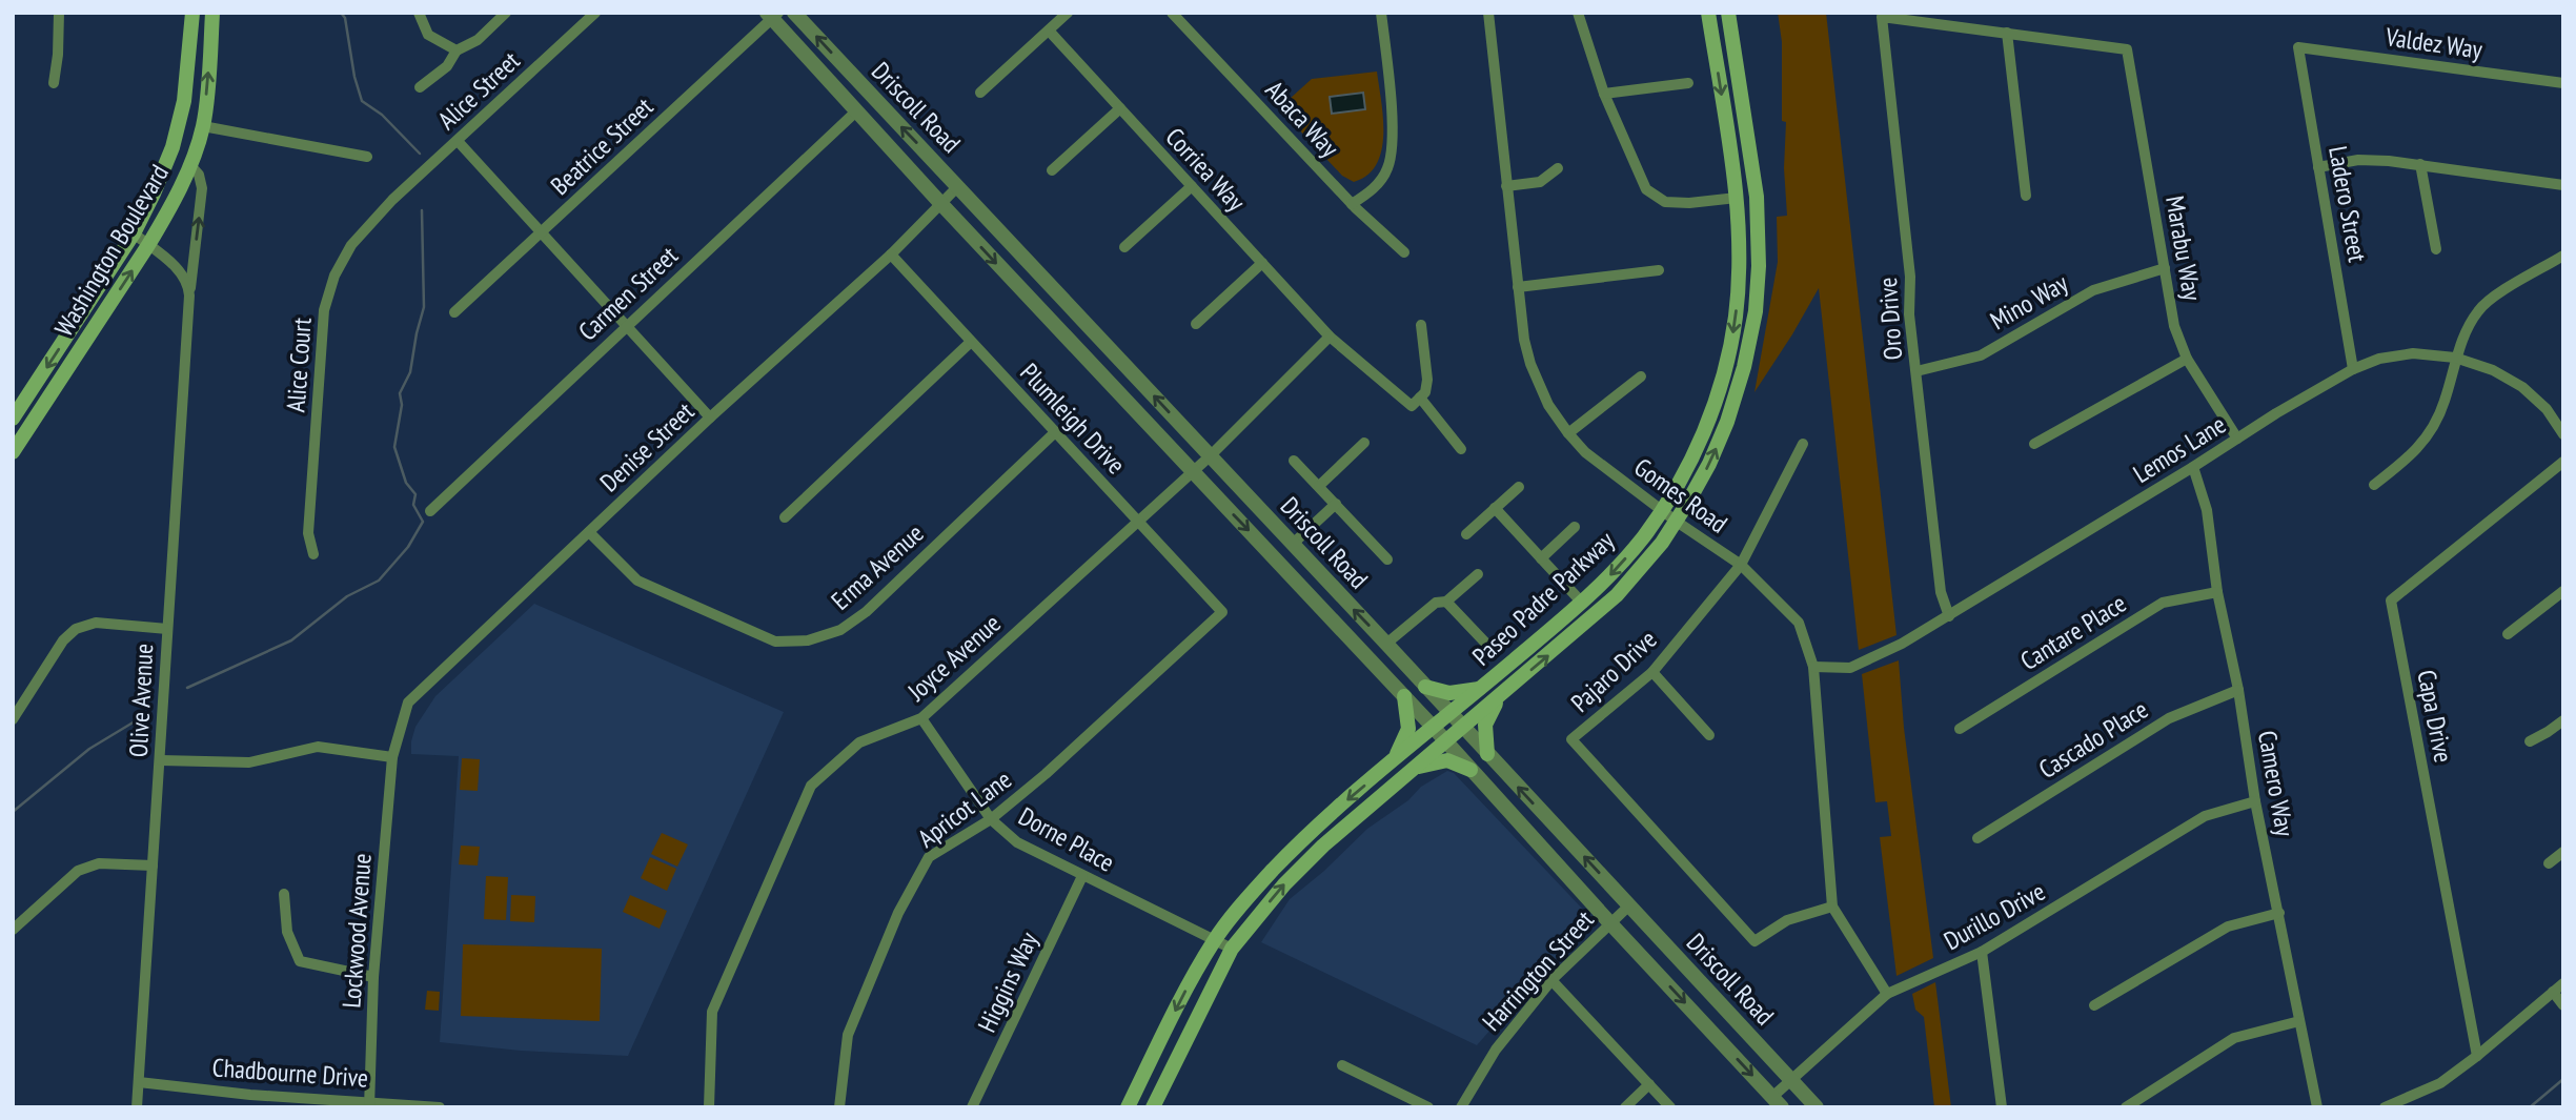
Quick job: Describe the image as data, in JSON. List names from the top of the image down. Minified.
{"streets":{"main road":["Washington Boulevard","Paseo Padre Parkway"],"street":["Valdez Way","Alice Street","Driscoll Road","Abaca Way","Beatrice Street","Corriea Way","Ladero Street","Marabu Way","Carmen Street","Mino Way","Oro Drive","Alice Court","Plumleigh Drive","Denise Street","Lemos Lane","Gomes Road","Erma Avenue","Cantare Place","Joyce Avenue","Pajaro Drive","Olive Avenue","Capa Drive","Cascado Place","Camero Way","Apricot Lane","Dorne Place","Durillo Drive","Lockwood Avenue","Harrington Street","Higgins Way","Chadbourne Drive"]},"crossings":[["Valdez Way","Ladero Street"],["Alice Street","Alice Court"],["Driscoll Road","Beatrice Street"],["Driscoll Road","Carmen Street"],["Driscoll Road","Denise Street"],["Driscoll Road","Paseo Padre Parkway"],["Driscoll Road","Joyce Avenue"],["Driscoll Road","Durillo Drive"],["Driscoll Road","Harrington Street"],["Corriea Way","Joyce Avenue"],["Ladero Street","Lemos Lane"],["Marabu Way","Mino Way"],["Marabu Way","Oro Drive"],["Marabu Way","Lemos Lane"],["Washington Boulevard","Olive Avenue"],["Mino Way","Oro Drive"],["Oro Drive","Lemos Lane"],["Plumleigh Drive","Denise Street"],["Plumleigh Drive","Erma Avenue"],["Plumleigh Drive","Joyce Avenue"],["Plumleigh Drive","Apricot Lane"],["Denise Street","Erma Avenue"],["Denise Street","Lockwood Avenue"],["Lemos Lane","Gomes Road"],["Lemos Lane","Camero Way"],["Gomes Road","Paseo Padre Parkway"],["Gomes Road","Pajaro Drive"],["Gomes Road","Durillo Drive"],["Paseo Padre Parkway","Dorne Place"],["Cantare Place","Camero Way"],["Joyce Avenue","Dorne Place"],["Olive Avenue","Chadbourne Drive"],["Cascado Place","Camero Way"],["Camero Way","Durillo Drive"],["Apricot Lane","Dorne Place"],["Dorne Place","Higgins Way"],["Lockwood Avenue","Chadbourne Drive"]]}
